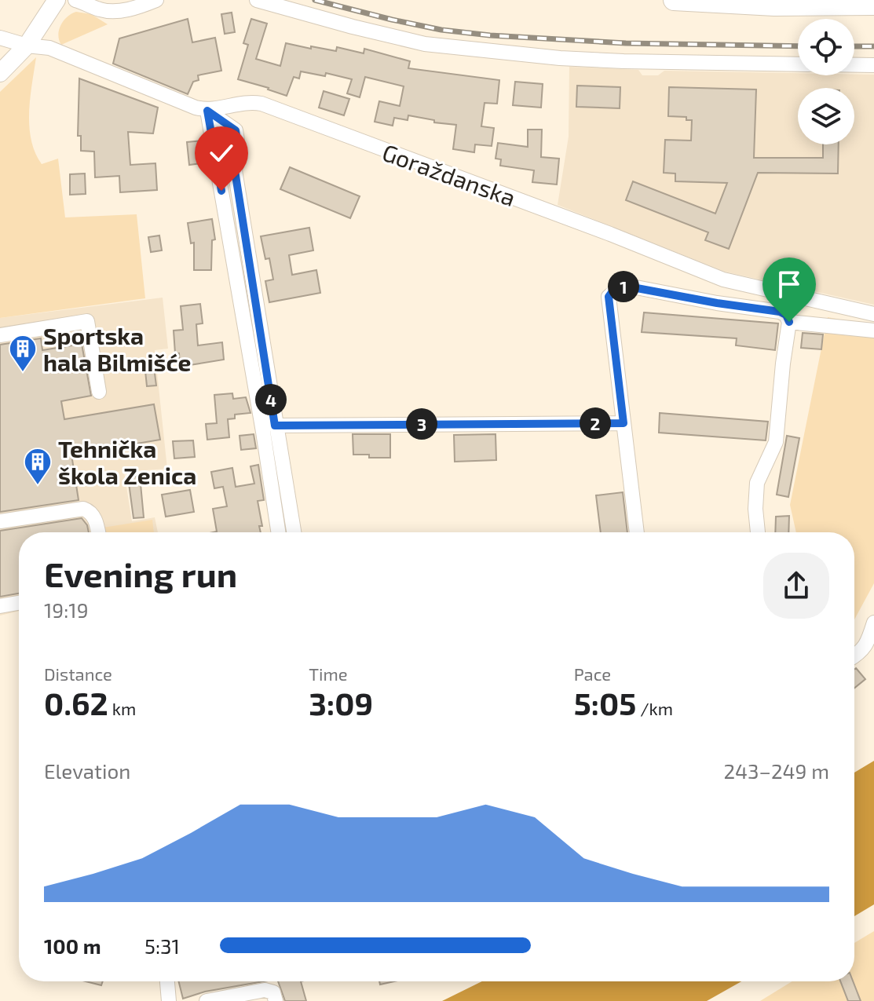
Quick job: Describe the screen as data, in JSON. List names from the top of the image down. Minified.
{"streets":{"street":["Goraždanska"]},"places":{"building":["Sportska hala Bilmišće","Tehnička škola Zenica"]},"page":{"pins":["1","4","2","3"],"heading":["Evening run","19:19"],"stats":[["Distance","0.62 km"],["Time","3:09"],["Pace","5:05 /km"]],"chart":["Elevation","243–249 m"],"list":[{"name":"100 m","note":"5:31"}]}}
